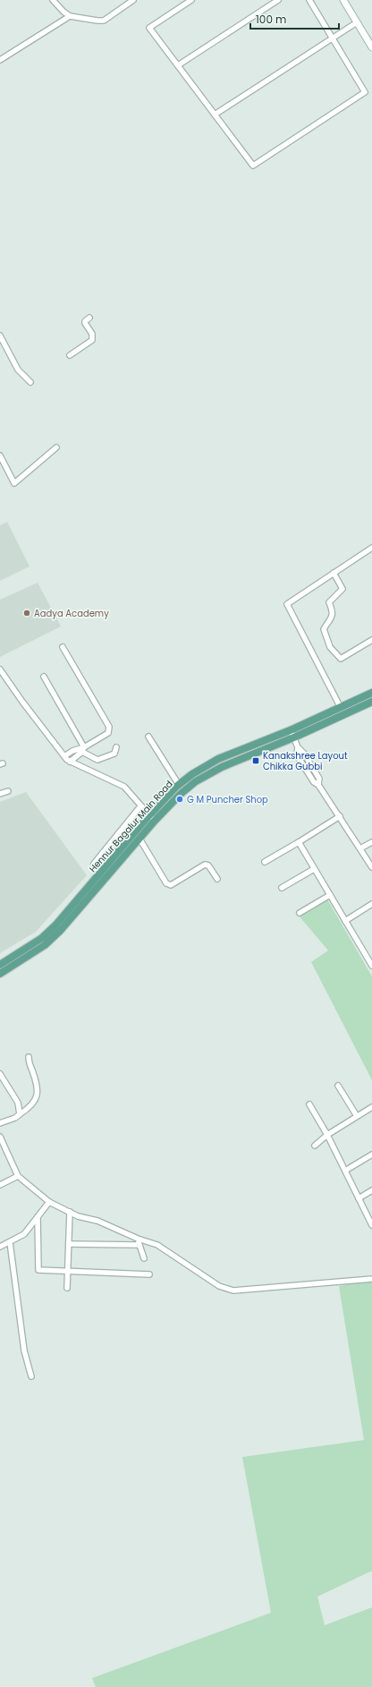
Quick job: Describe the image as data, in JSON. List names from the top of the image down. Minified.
{"streets":{"main road":["Hennur Bagalur Main Road"]},"places":{"other":["Aadya Academy","G M Puncher Shop"],"transit":["Kanakshree Layout Chikka Gubbi"]},"scale_bar":"100 m"}
